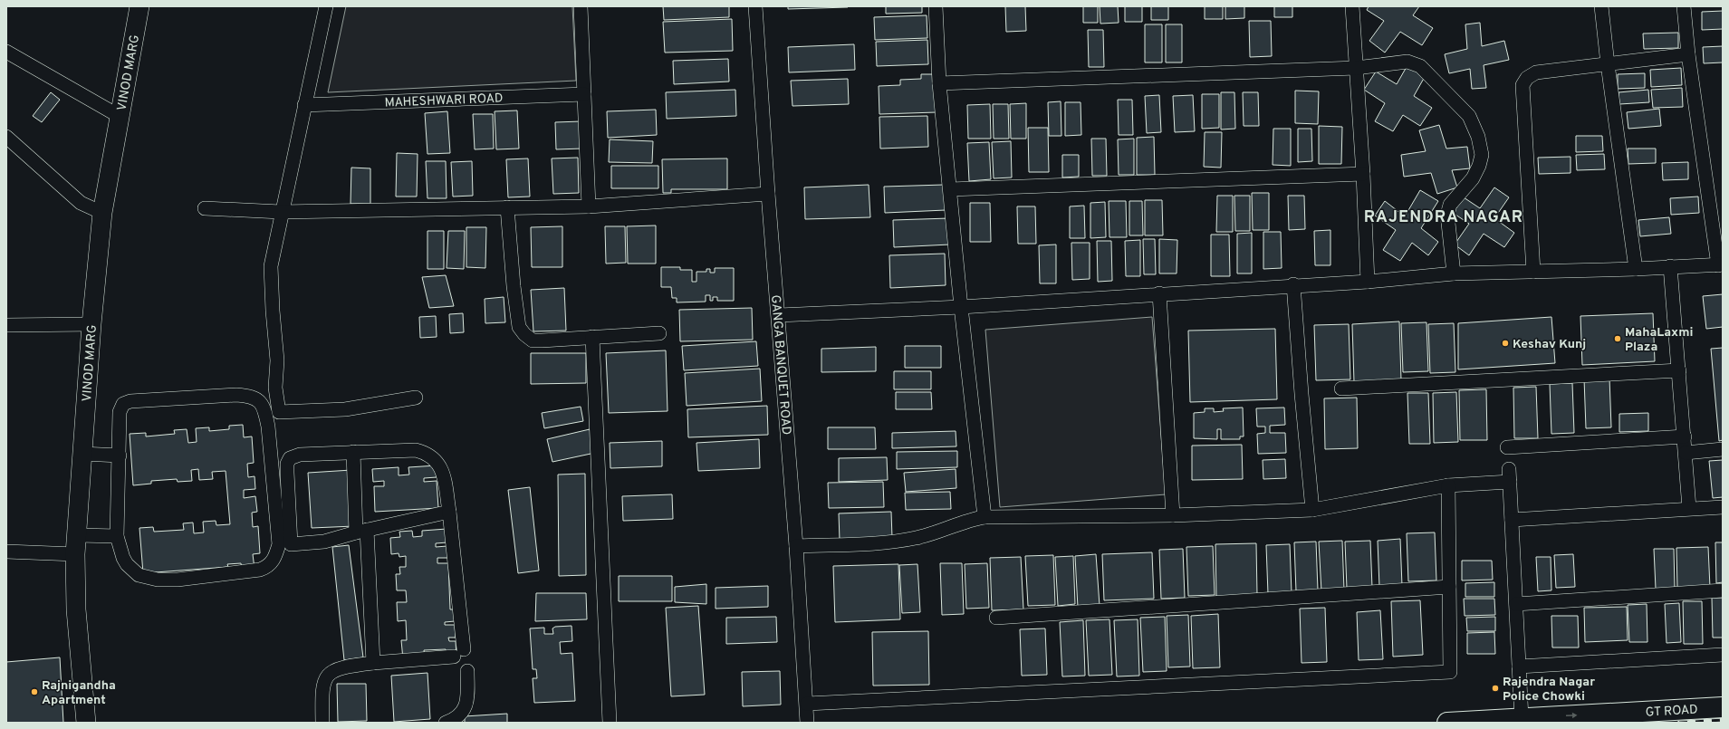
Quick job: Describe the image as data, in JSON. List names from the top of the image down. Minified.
{"streets":{"highway":["GT ROAD"],"street":["VINOD MARG","MAHESHWARI ROAD","GANGA BANQUET ROAD"]},"one_way":["GT ROAD"],"districts":["RAJENDRA NAGAR"],"places":["MahaLaxmi Plaza","Keshav Kunj","Rajendra Nagar Police Chowki","Rajnigandha Apartment"]}
